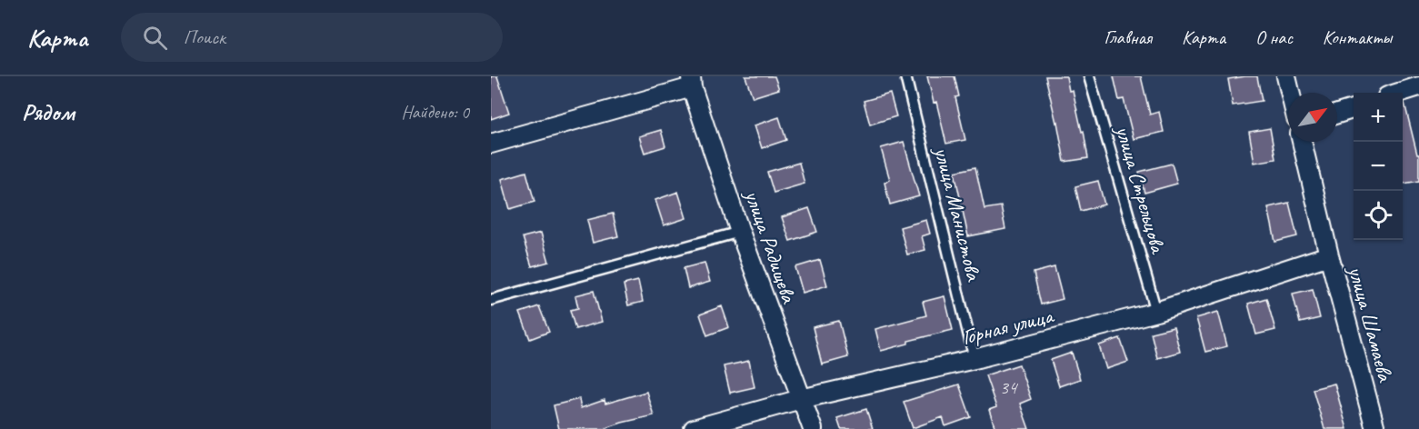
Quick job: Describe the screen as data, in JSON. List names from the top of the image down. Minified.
{"streets":{"street":["улица Радищева","улица Шамаева","Горная улица"],"lane":["улица Стрельцова","улица Манистова"]},"crossings":[["улица Стрельцова","Горная улица"],["улица Манистова","Горная улица"],["улица Радищева","Горная улица"],["улица Шамаева","Горная улица"]],"house_numbers":["34"],"north":"top right","page":{"header":"Карта","search":"Поиск","nav":["Главная","Карта","О нас","Контакты"],"heading":["Рядом","Найдено: 0"],"map_buttons":["+","−"]}}
